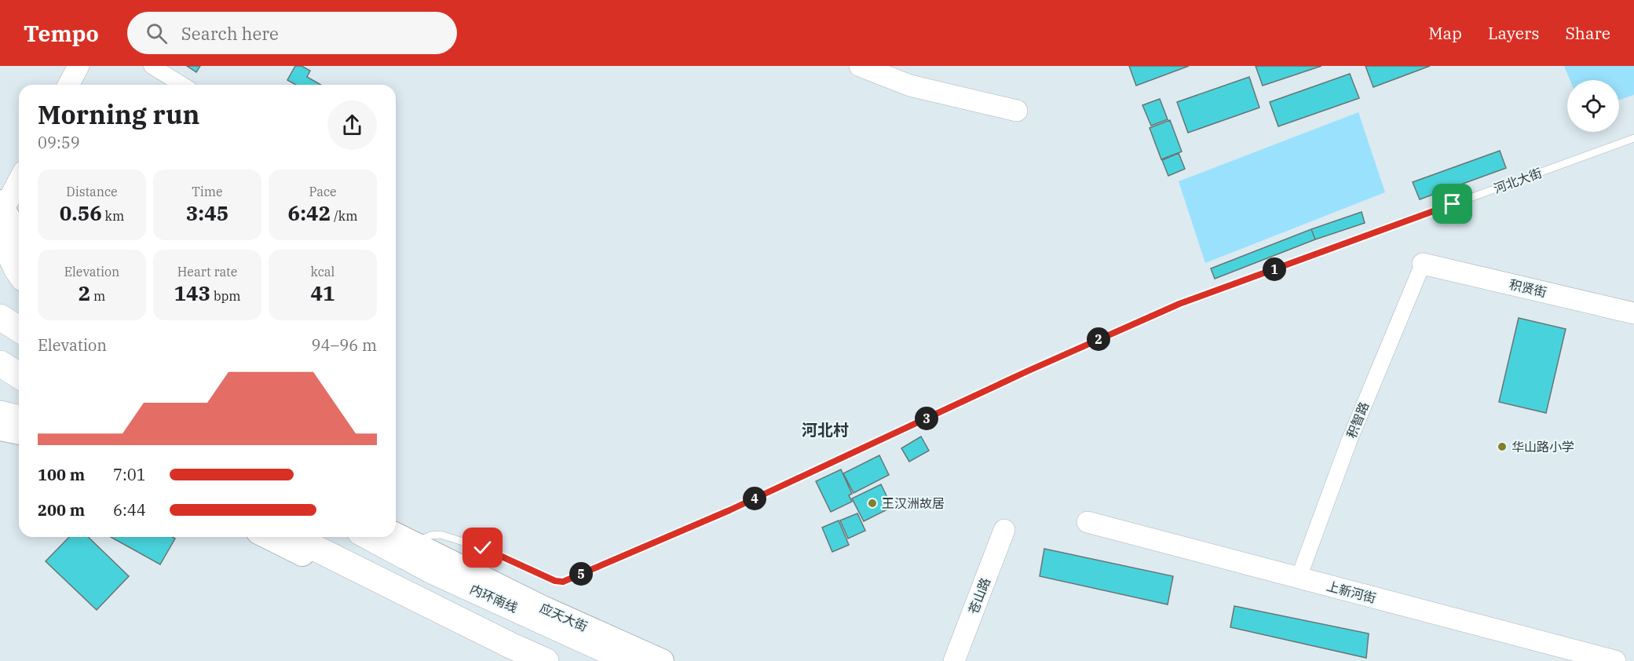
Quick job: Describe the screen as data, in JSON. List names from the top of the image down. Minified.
{"streets":{"highway":["内环南线"],"main road":["应天大街"],"street":["积贤街","积智路","上新河街","苍山路"],"lane":["河北大街"]},"crossings":[["河北大街","应天大街"],["积贤街","积智路"],["积智路","上新河街"]],"districts":["河北村"],"places":["华山路小学","王汉洲故居"],"page":{"header":"Tempo","search":"Search here","nav":["Map","Layers","Share"],"heading":["Morning run","09:59"],"stats":[["Distance","0.56 km"],["Time","3:45"],["Pace","6:42 /km"],["Elevation","2 m"],["Heart rate","143 bpm"],["kcal","41"]],"pins":["1","2","3","4","5"],"chart":["Elevation","94–96 m"],"list":[{"name":"100 m","note":"7:01"},{"name":"200 m","note":"6:44"}]}}
